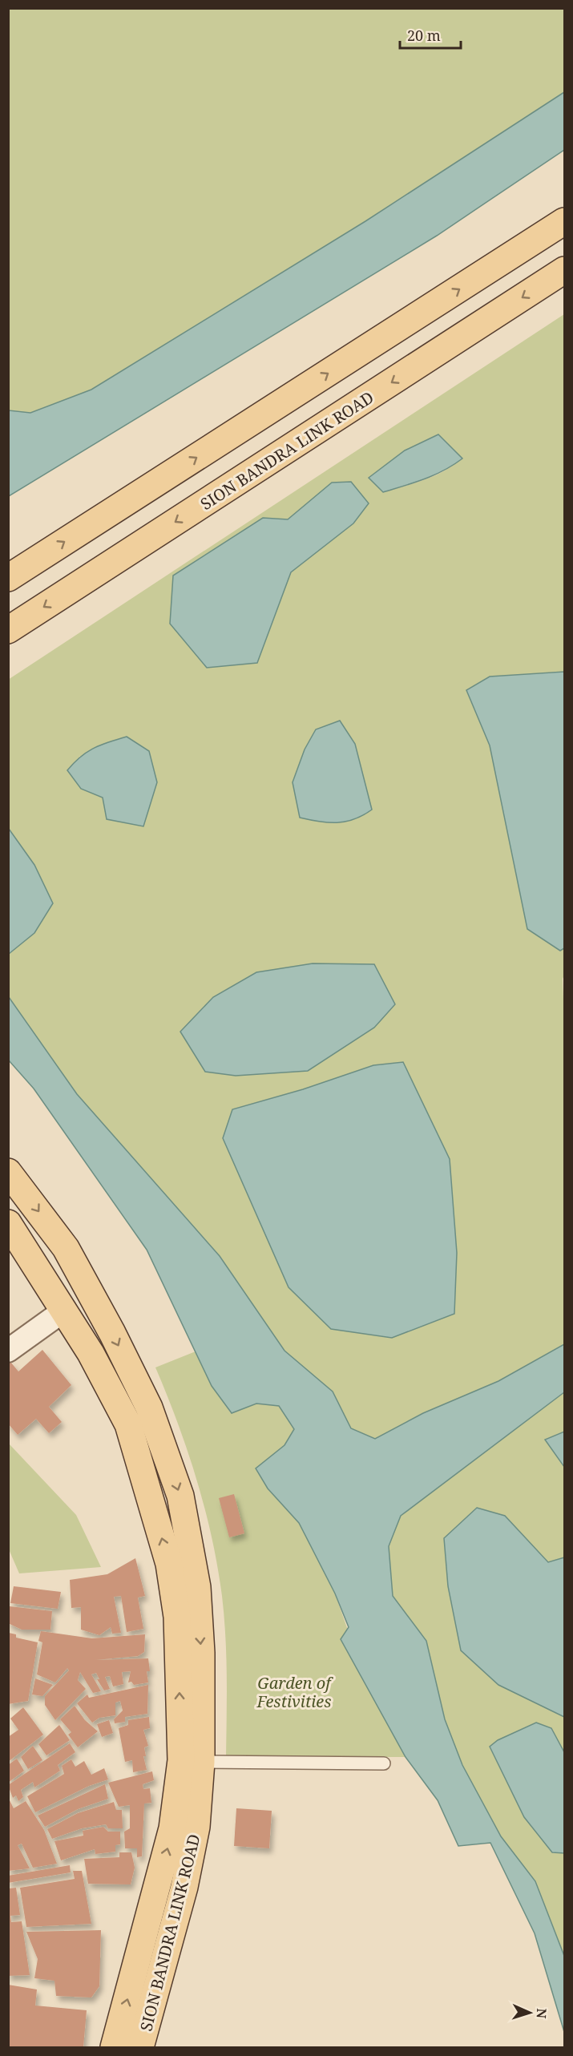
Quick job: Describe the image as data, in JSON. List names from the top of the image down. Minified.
{"streets":{"main road":["SION BANDRA LINK ROAD"]},"parks":["Garden of Festivities"],"scale_bar":"20 m","north":"right"}
